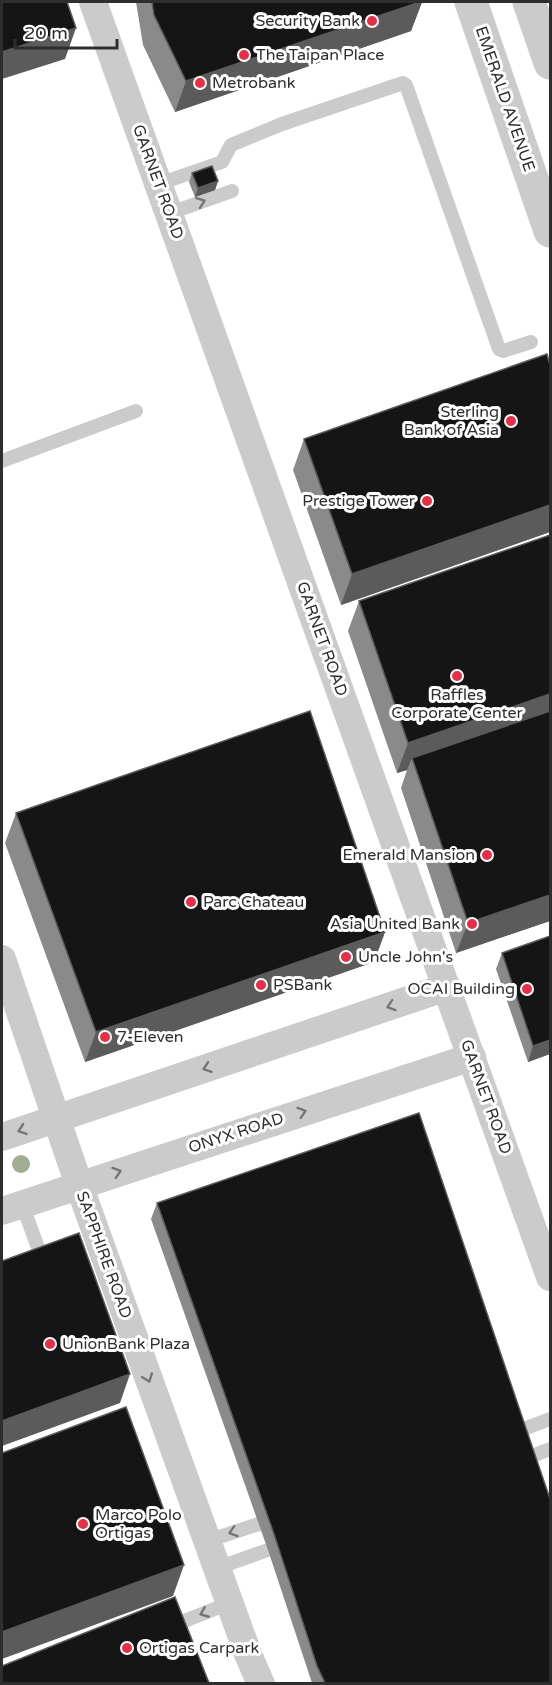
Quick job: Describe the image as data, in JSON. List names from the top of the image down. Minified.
{"streets":{"street":["EMERALD AVENUE","GARNET ROAD","ONYX ROAD","SAPPHIRE ROAD"]},"crossings":[["GARNET ROAD","ONYX ROAD"],["ONYX ROAD","SAPPHIRE ROAD"]],"one_way":["SAPPHIRE ROAD"],"places":["Security Bank","The Taipan Place","Metrobank","Sterling Bank of Asia","Prestige Tower","Raffles Corporate Center","Emerald Mansion","Parc Chateau","Asia United Bank","Uncle John's","PSBank","OCAI Building","7-Eleven","UnionBank Plaza","Marco Polo Ortigas","Ortigas Carpark"],"scale_bar":"20 m"}
